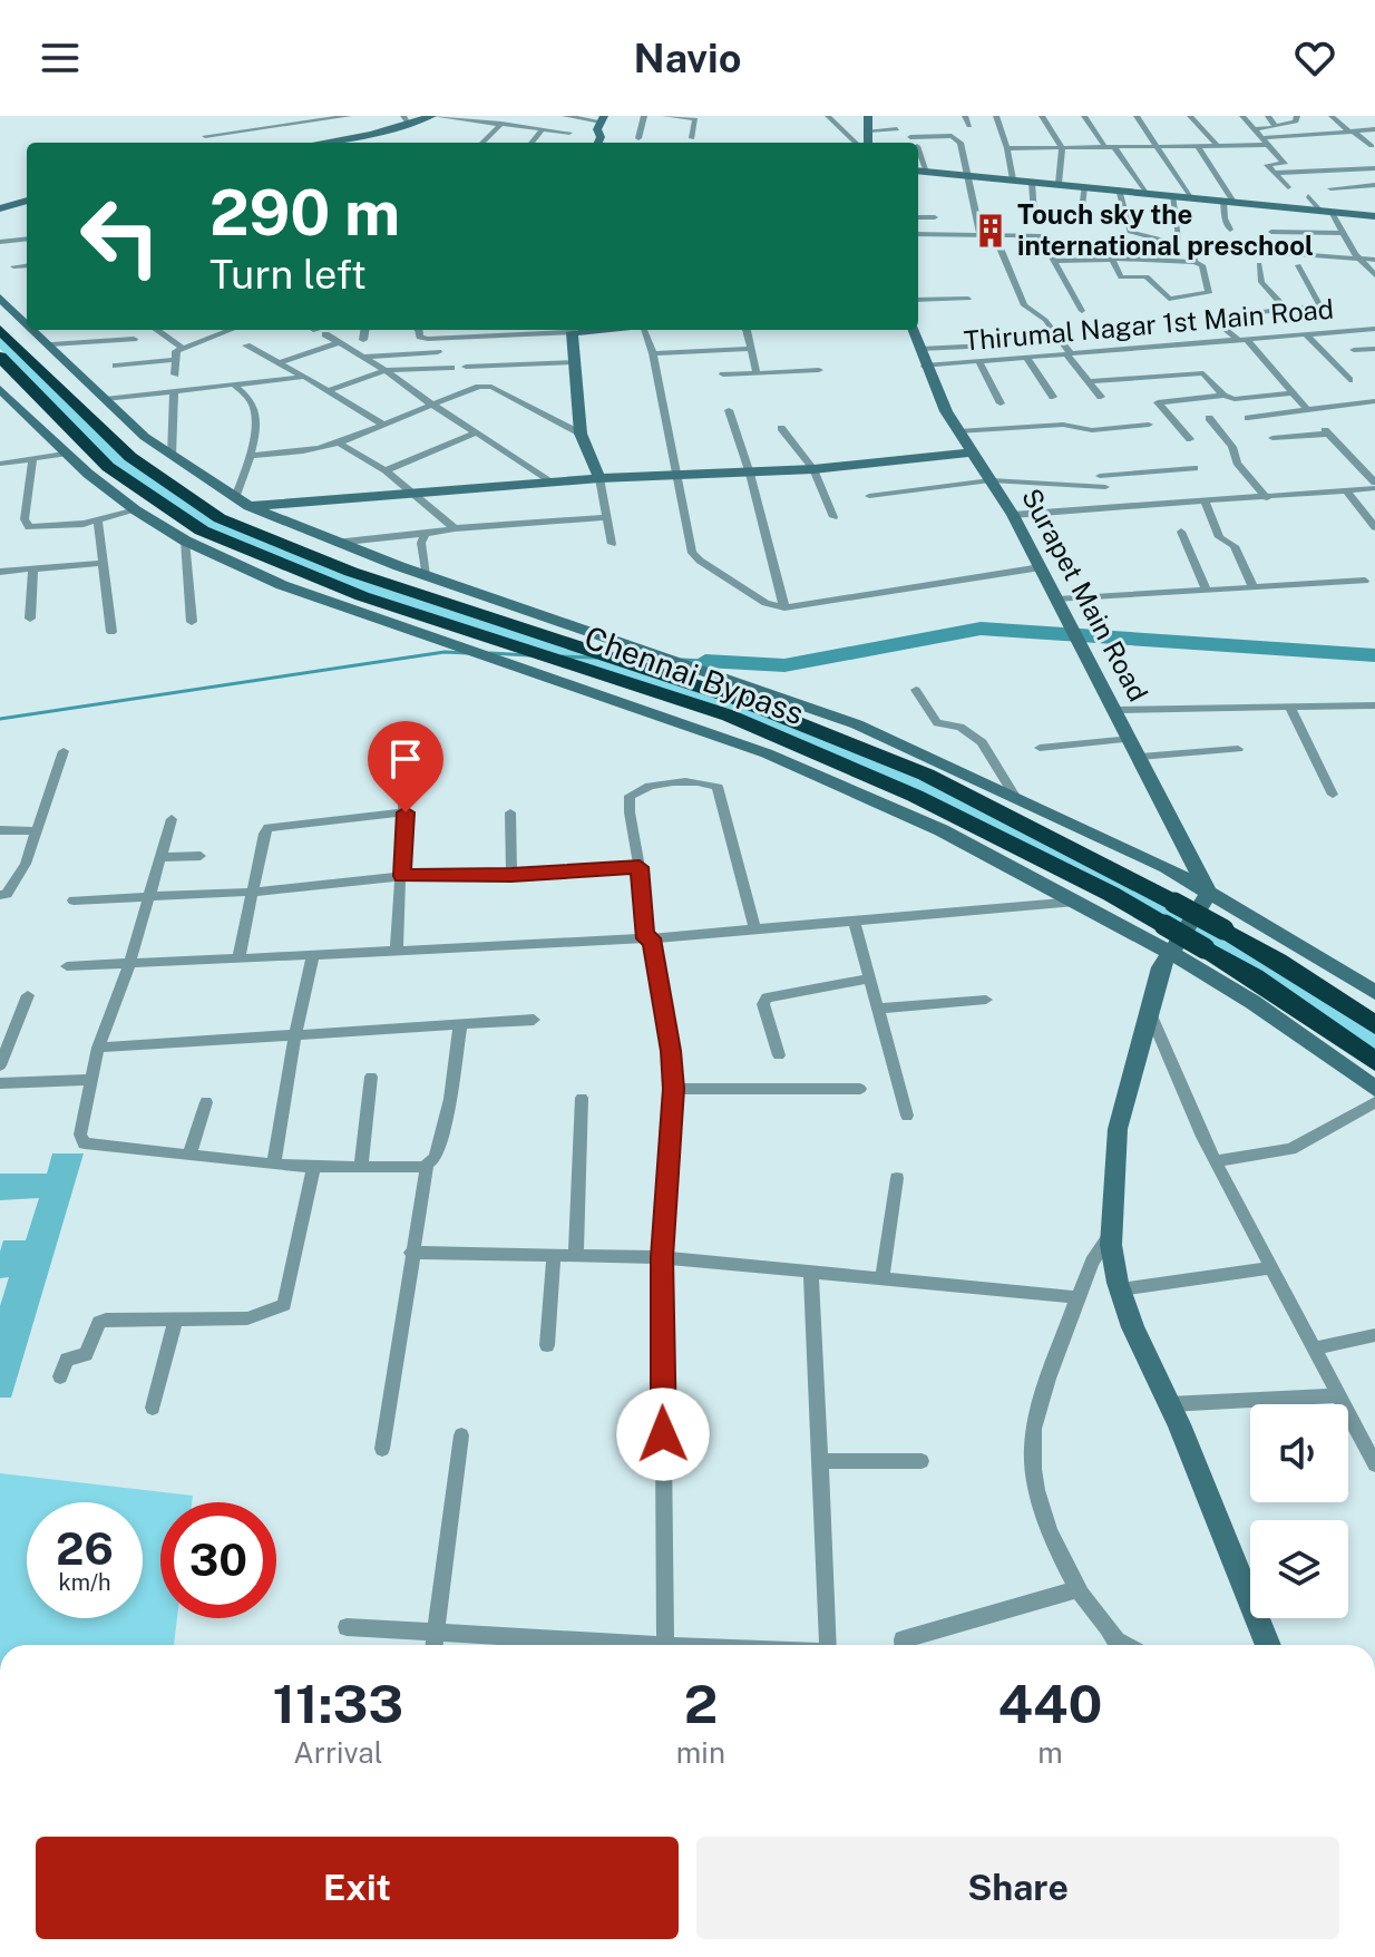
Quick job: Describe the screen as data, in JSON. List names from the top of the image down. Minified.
{"streets":{"highway":["Chennai Bypass"],"street":["Thirumal Nagar 1st Main Road","Surapet Main Road"]},"crossings":[["Thirumal Nagar 1st Main Road","Surapet Main Road"]],"places":{"building":["Touch sky the international preschool"]},"page":{"header":"Navio","turn":["290 m","Turn left"],"speed":"26 km/h","limit":"30","eta":["11:33","Arrival","2","min","440","m"],"buttons":["Exit","Share"]}}
